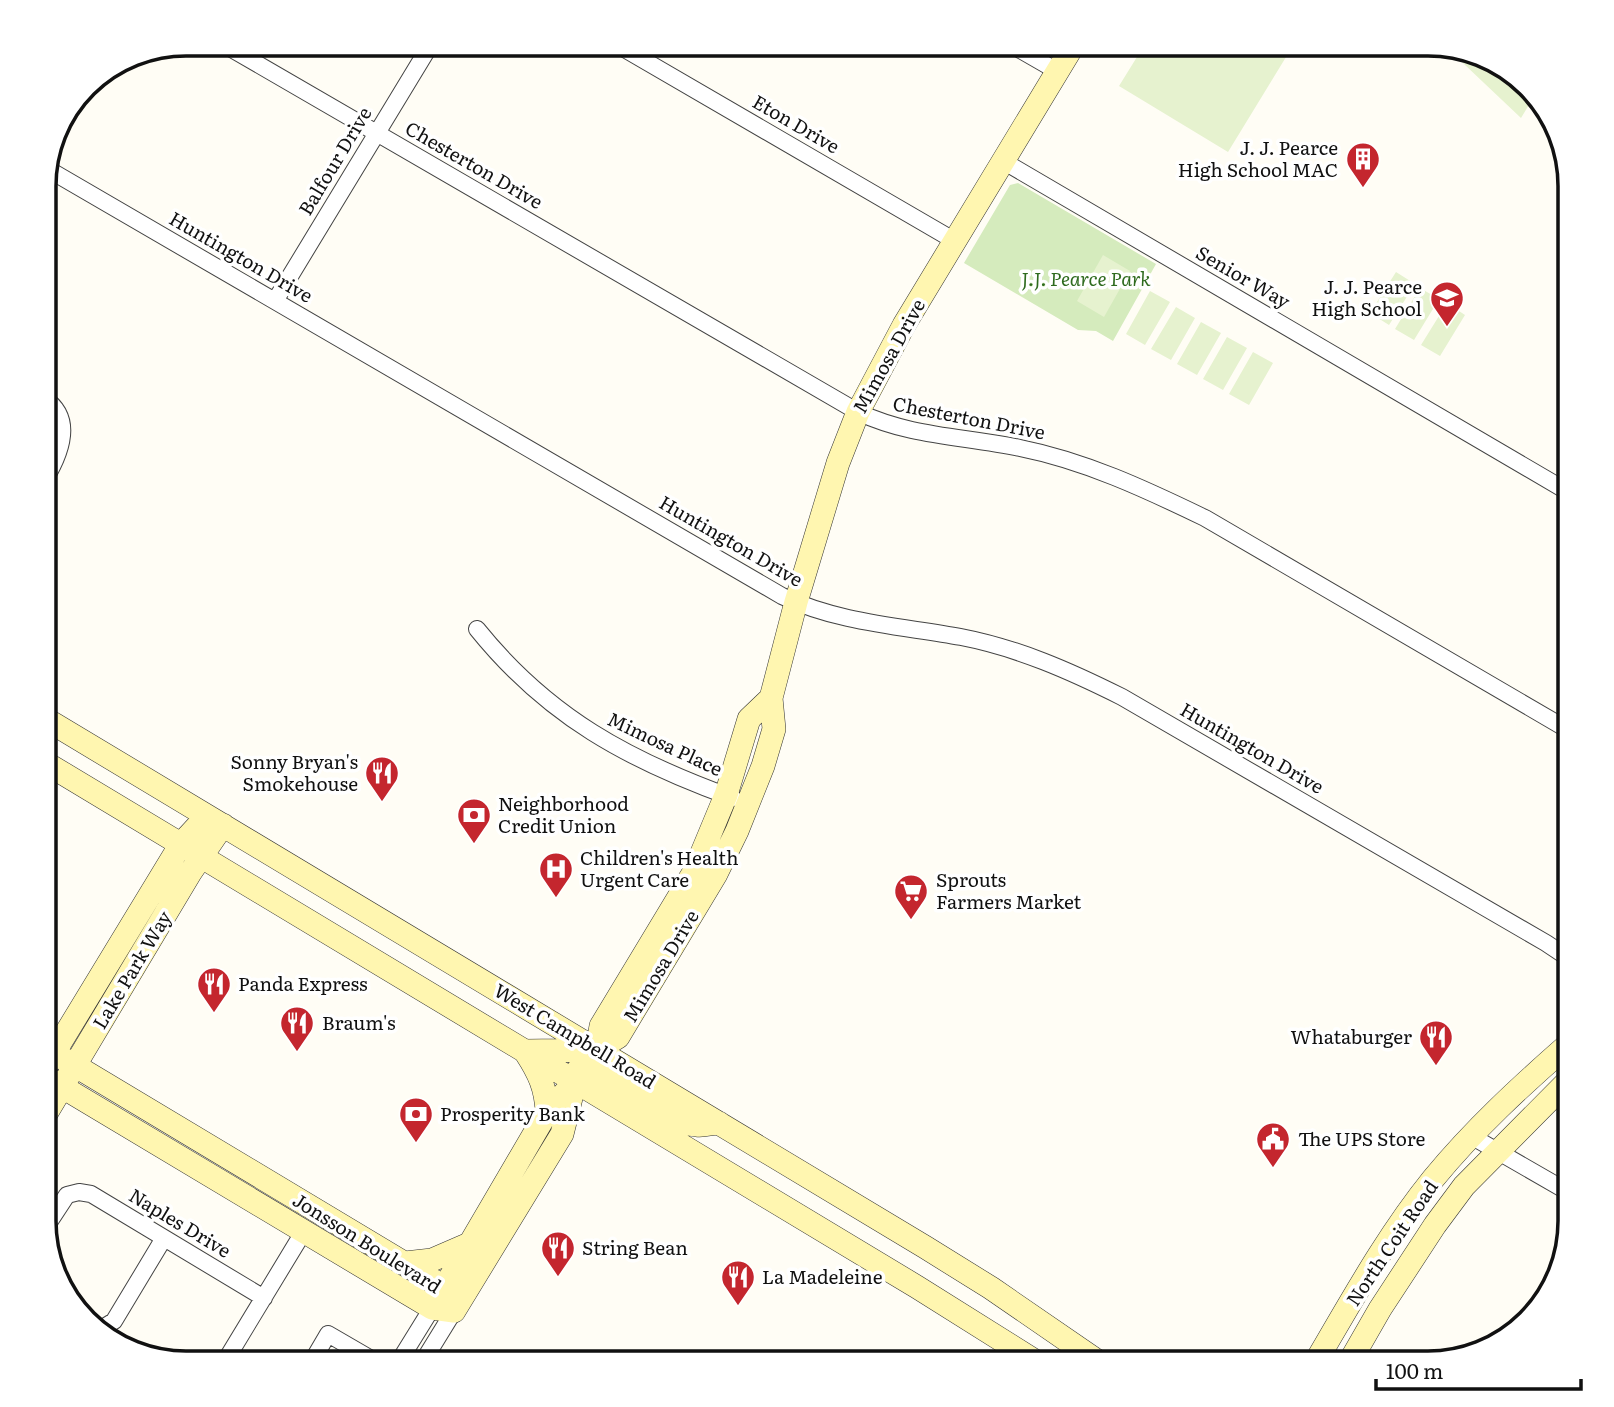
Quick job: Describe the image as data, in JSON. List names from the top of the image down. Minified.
{"streets":{"street":["Eton Drive","Balfour Drive","Chesterton Drive","Huntington Drive","Senior Way","Mimosa Drive","Mimosa Place","Lake Park Way","West Campbell Road","Naples Drive","Jonsson Boulevard","North Coit Road"]},"crossings":[["Eton Drive","Mimosa Drive"],["Balfour Drive","Chesterton Drive"],["Balfour Drive","Huntington Drive"],["Chesterton Drive","Mimosa Drive"],["Huntington Drive","Mimosa Drive"],["Senior Way","Mimosa Drive"],["Mimosa Drive","Mimosa Place"],["Mimosa Drive","West Campbell Road"],["Lake Park Way","West Campbell Road"],["Lake Park Way","Jonsson Boulevard"]],"parks":["J.J. Pearce Park"],"places":{"building":["J. J. Pearce High School MAC"],"school or university":["J. J. Pearce High School"],"restaurant":["Sonny Bryan's Smokehouse","Panda Express","Braum's","Whataburger","String Bean","La Madeleine"],"bank":["Neighborhood Credit Union","Prosperity Bank"],"hospital":["Children's Health Urgent Care"],"supermarket":["Sprouts Farmers Market"],"public building":["The UPS Store"]},"scale_bar":"100 m"}
